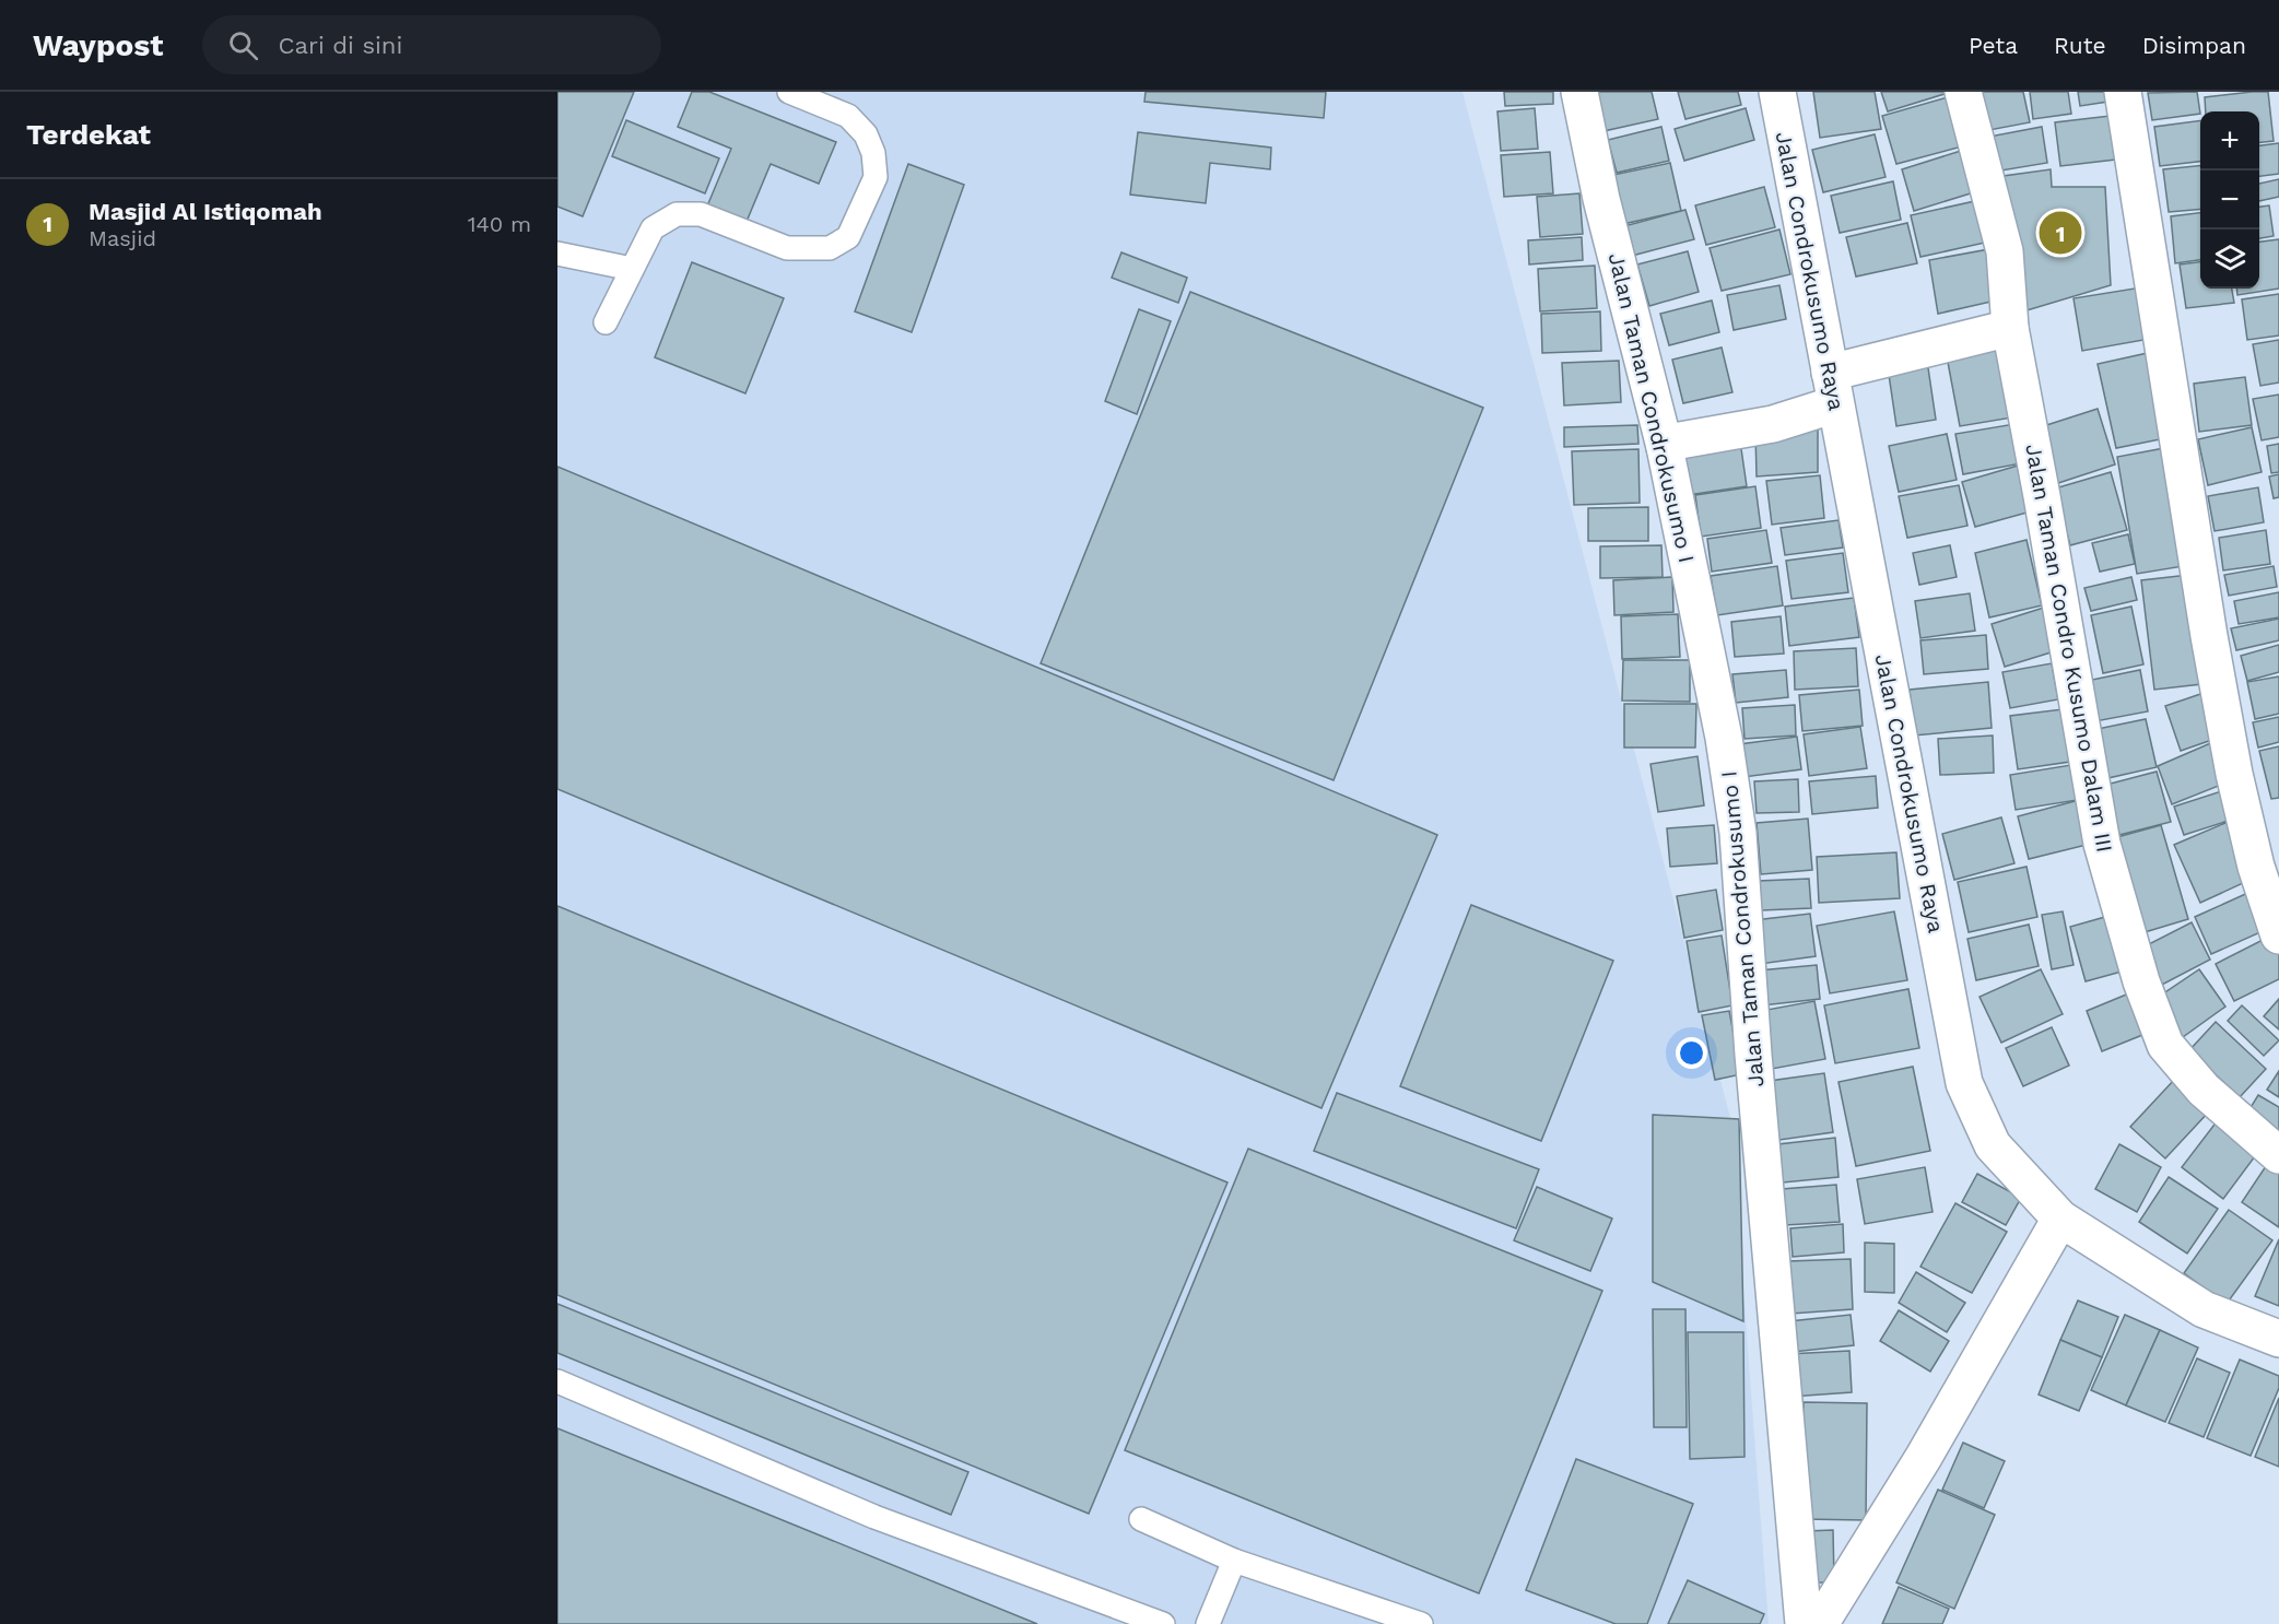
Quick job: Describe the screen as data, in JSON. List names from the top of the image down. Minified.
{"streets":{"street":["Jalan Condrokusumo Raya","Jalan Taman Condrokusumo I","Jalan Taman Condro Kusumo Dalam III"]},"page":{"header":"Waypost","search":"Cari di sini","nav":["Peta","Rute","Disimpan"],"heading":"Terdekat","map_buttons":["+","−"],"list":[{"mark":"1","name":"Masjid Al Istiqomah","note":"Masjid","value":"140 m"}],"pins":"1"}}
